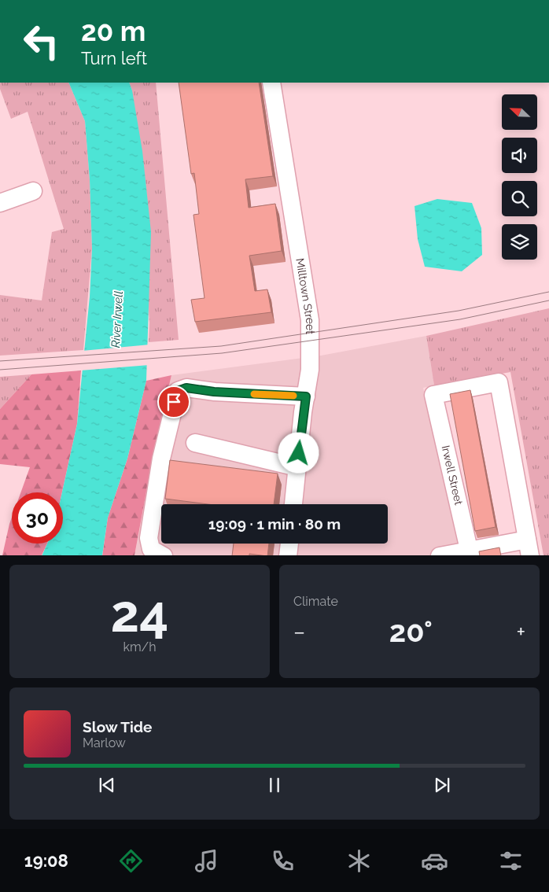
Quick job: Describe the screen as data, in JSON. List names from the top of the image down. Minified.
{"streets":{"street":["Milltown Street","Irwell Street"]},"water":["River Irwell"],"north":"top left","page":{"turn":["20 m","Turn left"],"limit":"30","trip":"19:09 · 1 min · 80 m","tile":[["24","km/h"],"Climate"],"heat":["−","20°","+"],"song":["Slow Tide","Marlow"],"tabs":"19:08"}}
